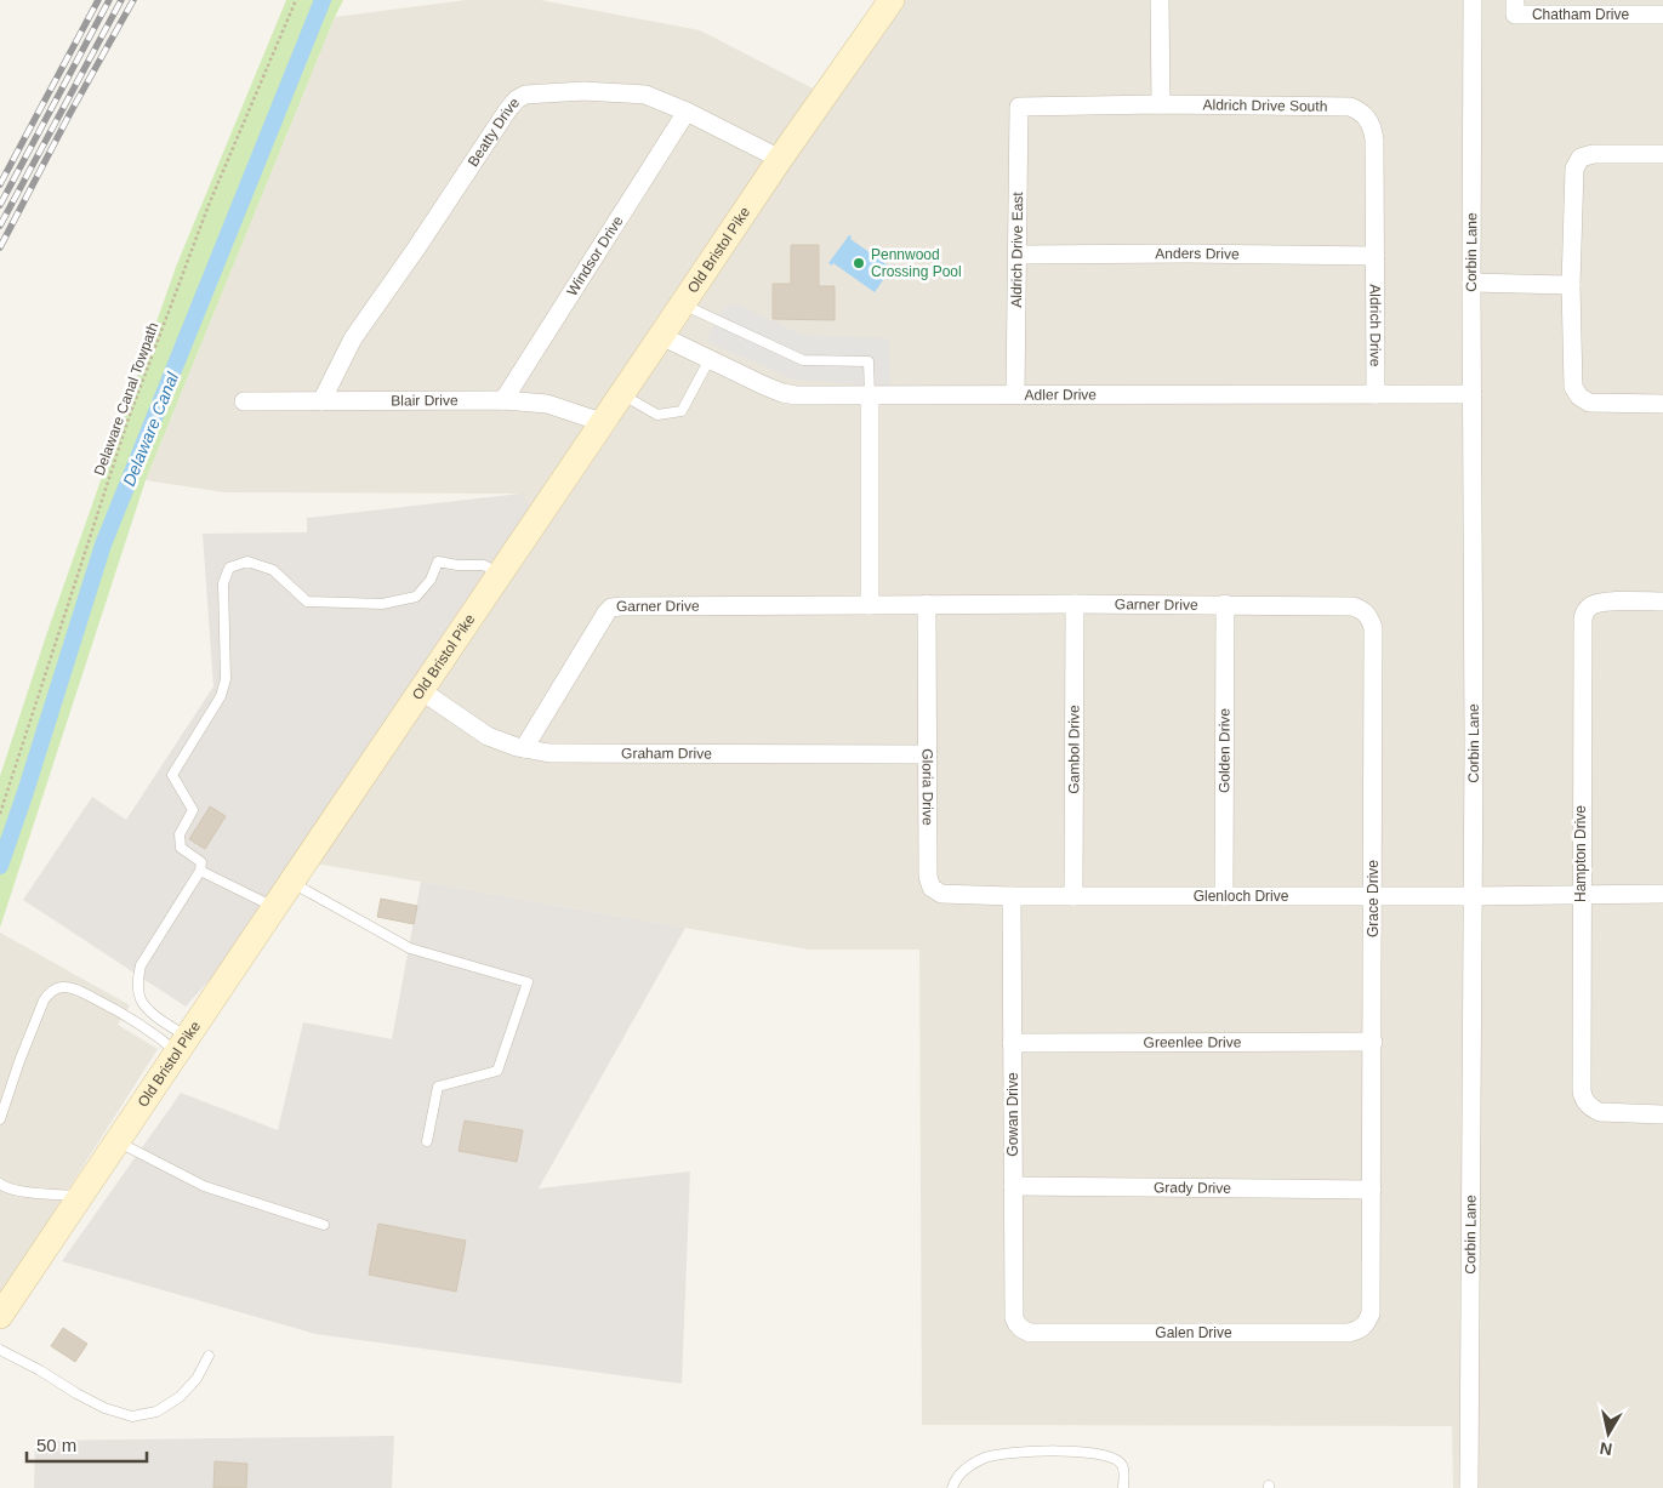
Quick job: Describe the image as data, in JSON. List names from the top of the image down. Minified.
{"streets":{"main road":["Old Bristol Pike"],"street":["Chatham Drive","Aldrich Drive South","Beatty Drive","Aldrich Drive East","Corbin Lane","Anders Drive","Windsor Drive","Aldrich Drive","Adler Drive","Blair Drive","Garner Drive","Gambol Drive","Golden Drive","Graham Drive","Gloria Drive","Hampton Drive","Glenloch Drive","Grace Drive","Greenlee Drive","Gowan Drive","Grady Drive","Galen Drive"],"path":["Delaware Canal Towpath"]},"crossings":[["Aldrich Drive South","Aldrich Drive East"],["Aldrich Drive South","Anders Drive"],["Aldrich Drive South","Aldrich Drive"],["Beatty Drive","Old Bristol Pike"],["Beatty Drive","Windsor Drive"],["Beatty Drive","Blair Drive"],["Old Bristol Pike","Adler Drive"],["Old Bristol Pike","Blair Drive"],["Old Bristol Pike","Graham Drive"],["Aldrich Drive East","Anders Drive"],["Aldrich Drive East","Adler Drive"],["Corbin Lane","Adler Drive"],["Corbin Lane","Glenloch Drive"],["Anders Drive","Aldrich Drive"],["Windsor Drive","Blair Drive"],["Aldrich Drive","Adler Drive"],["Garner Drive","Gambol Drive"],["Garner Drive","Golden Drive"],["Garner Drive","Graham Drive"],["Garner Drive","Gloria Drive"],["Garner Drive","Grace Drive"],["Gambol Drive","Glenloch Drive"],["Golden Drive","Glenloch Drive"],["Golden Drive","Grace Drive"],["Graham Drive","Gloria Drive"],["Gloria Drive","Glenloch Drive"],["Gloria Drive","Gowan Drive"],["Hampton Drive","Glenloch Drive"],["Glenloch Drive","Grace Drive"],["Glenloch Drive","Gowan Drive"],["Grace Drive","Greenlee Drive"],["Grace Drive","Grady Drive"],["Grace Drive","Galen Drive"],["Greenlee Drive","Gowan Drive"],["Gowan Drive","Grady Drive"],["Gowan Drive","Galen Drive"]],"water":["Delaware Canal"],"places":["Pennwood Crossing Pool"],"scale_bar":"50 m","north":"bottom"}
